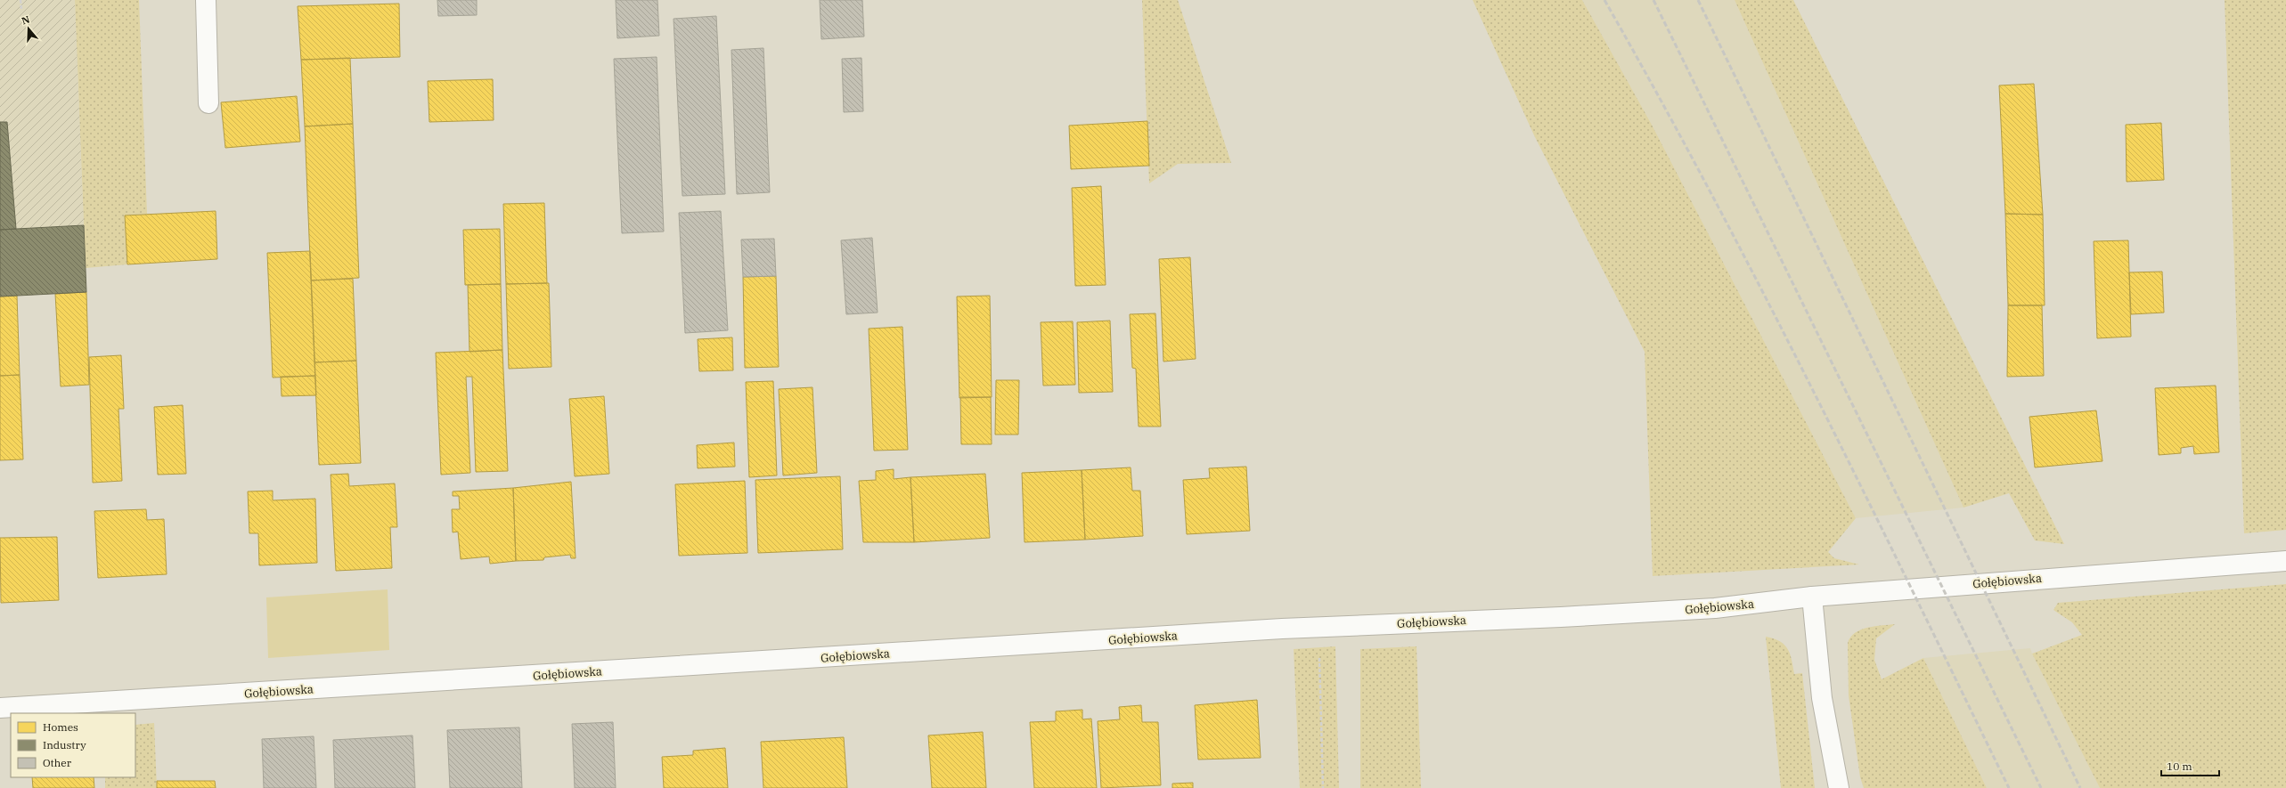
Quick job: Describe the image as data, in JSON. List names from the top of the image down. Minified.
{"streets":{"street":["Gołębiowska"]},"legend":["Homes","Industry","Other"],"scale_bar":"10 m","north":"top"}
